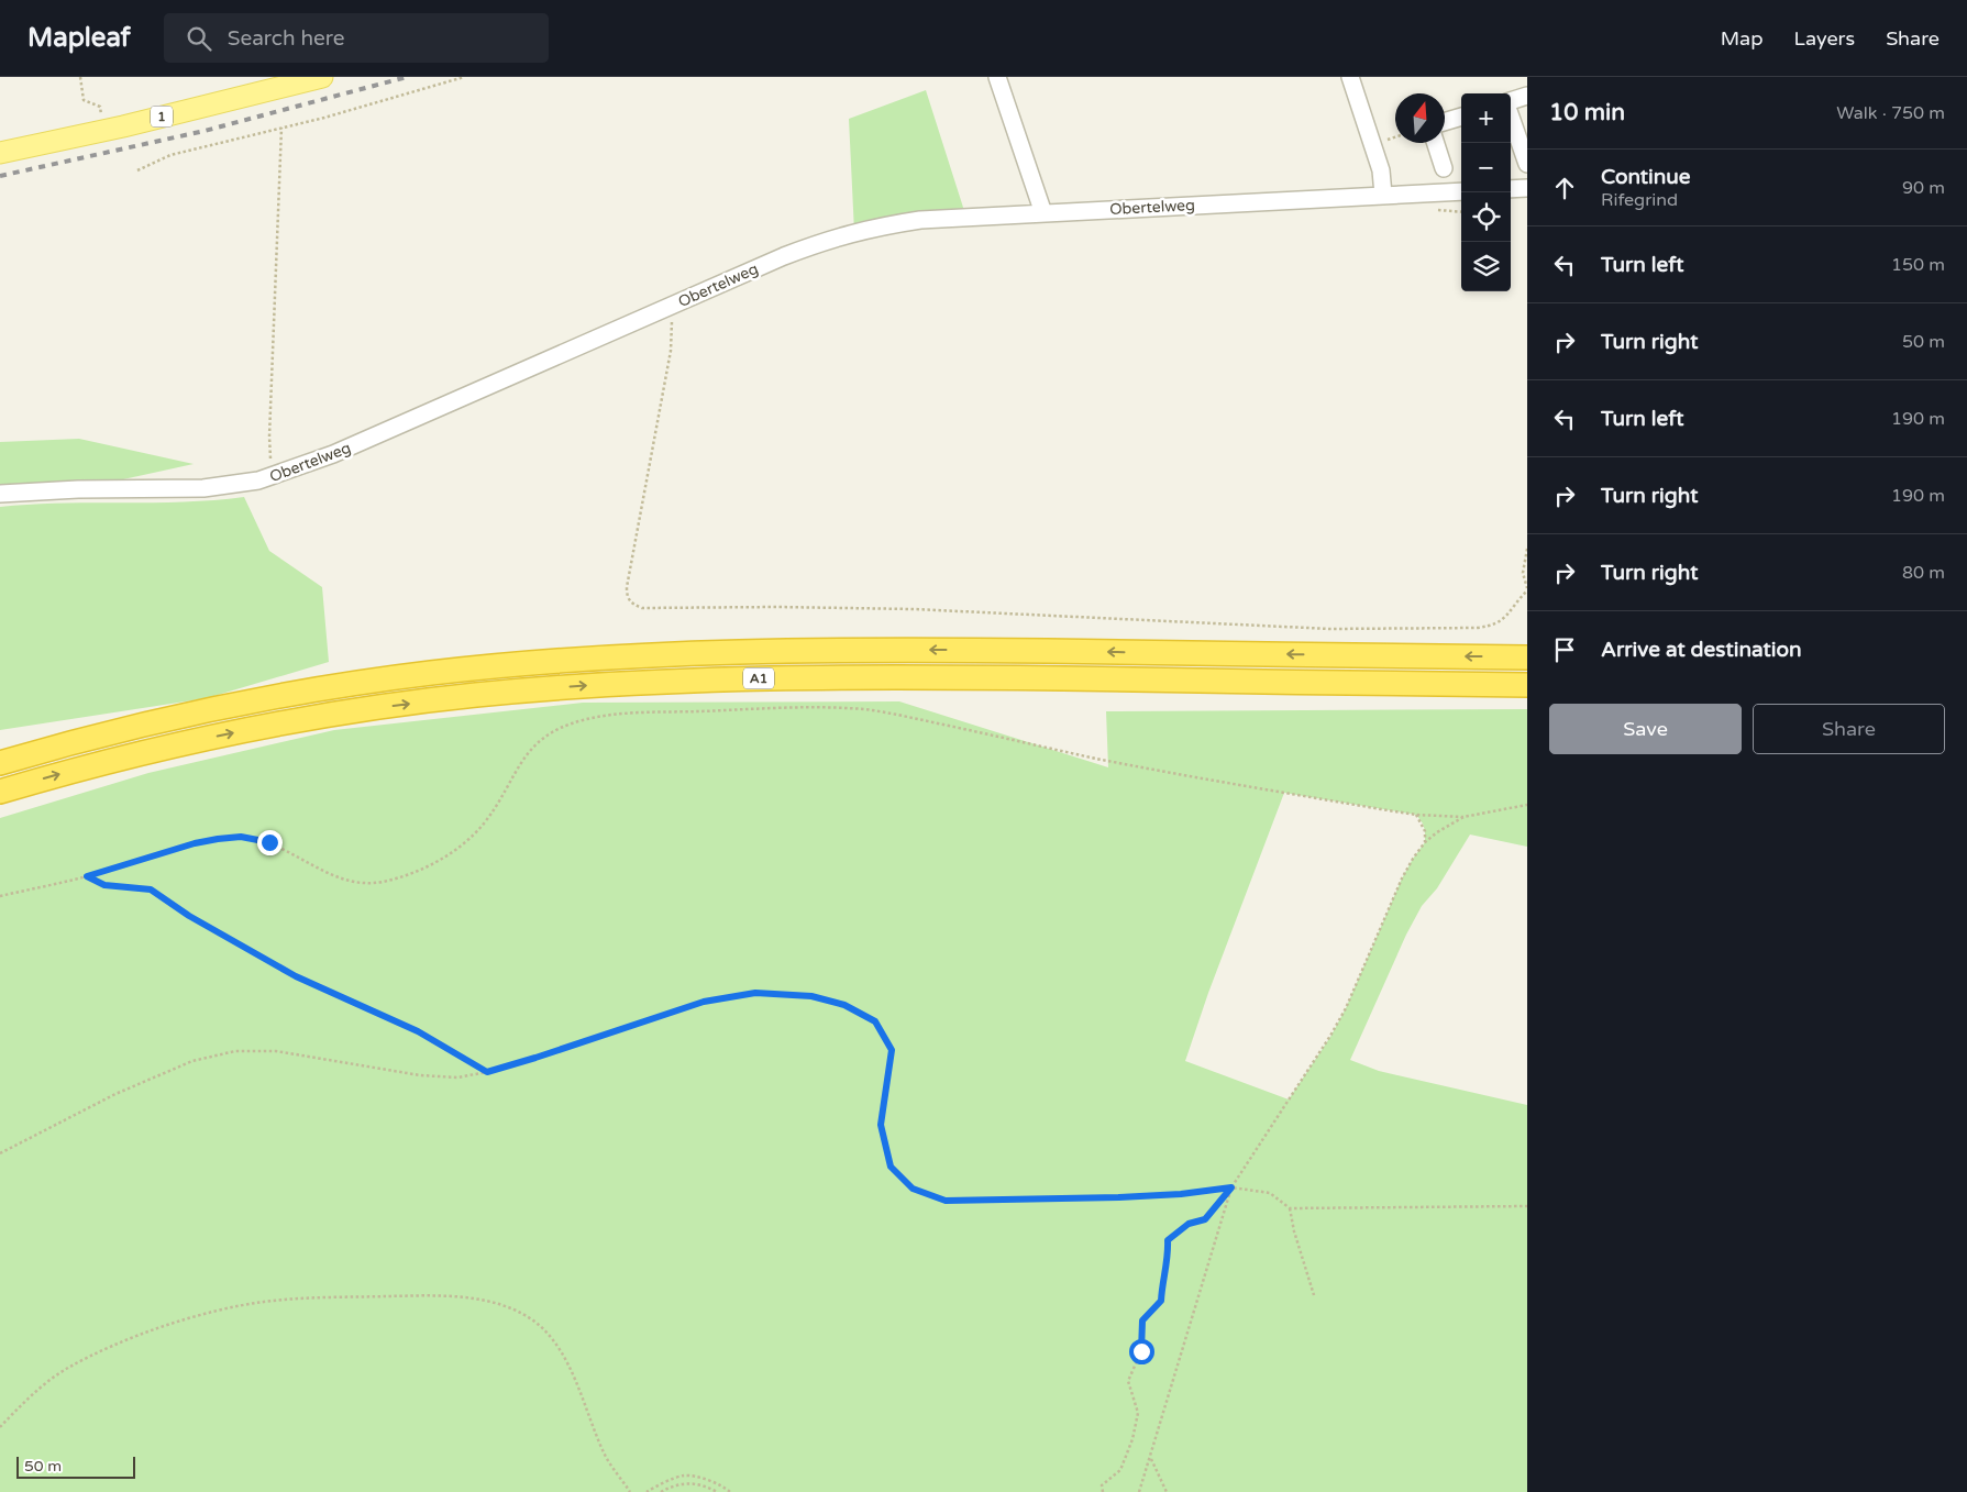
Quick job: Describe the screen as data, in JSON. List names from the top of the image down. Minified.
{"streets":{"highway":["A1"],"main road":["1"],"street":["Obertelweg"]},"scale_bar":"50 m","north":"top","page":{"header":"Mapleaf","search":"Search here","nav":["Map","Layers","Share"],"heading":["10 min","Walk · 750 m"],"map_buttons":["+","−"],"list":[["Continue","Rifegrind","90 m"],["Turn left","150 m"],["Turn right","50 m"],["Turn left","190 m"],["Turn right","190 m"],["Turn right","80 m"],"Arrive at destination"],"buttons":["Save","Share"],"scale":"50 m"}}
